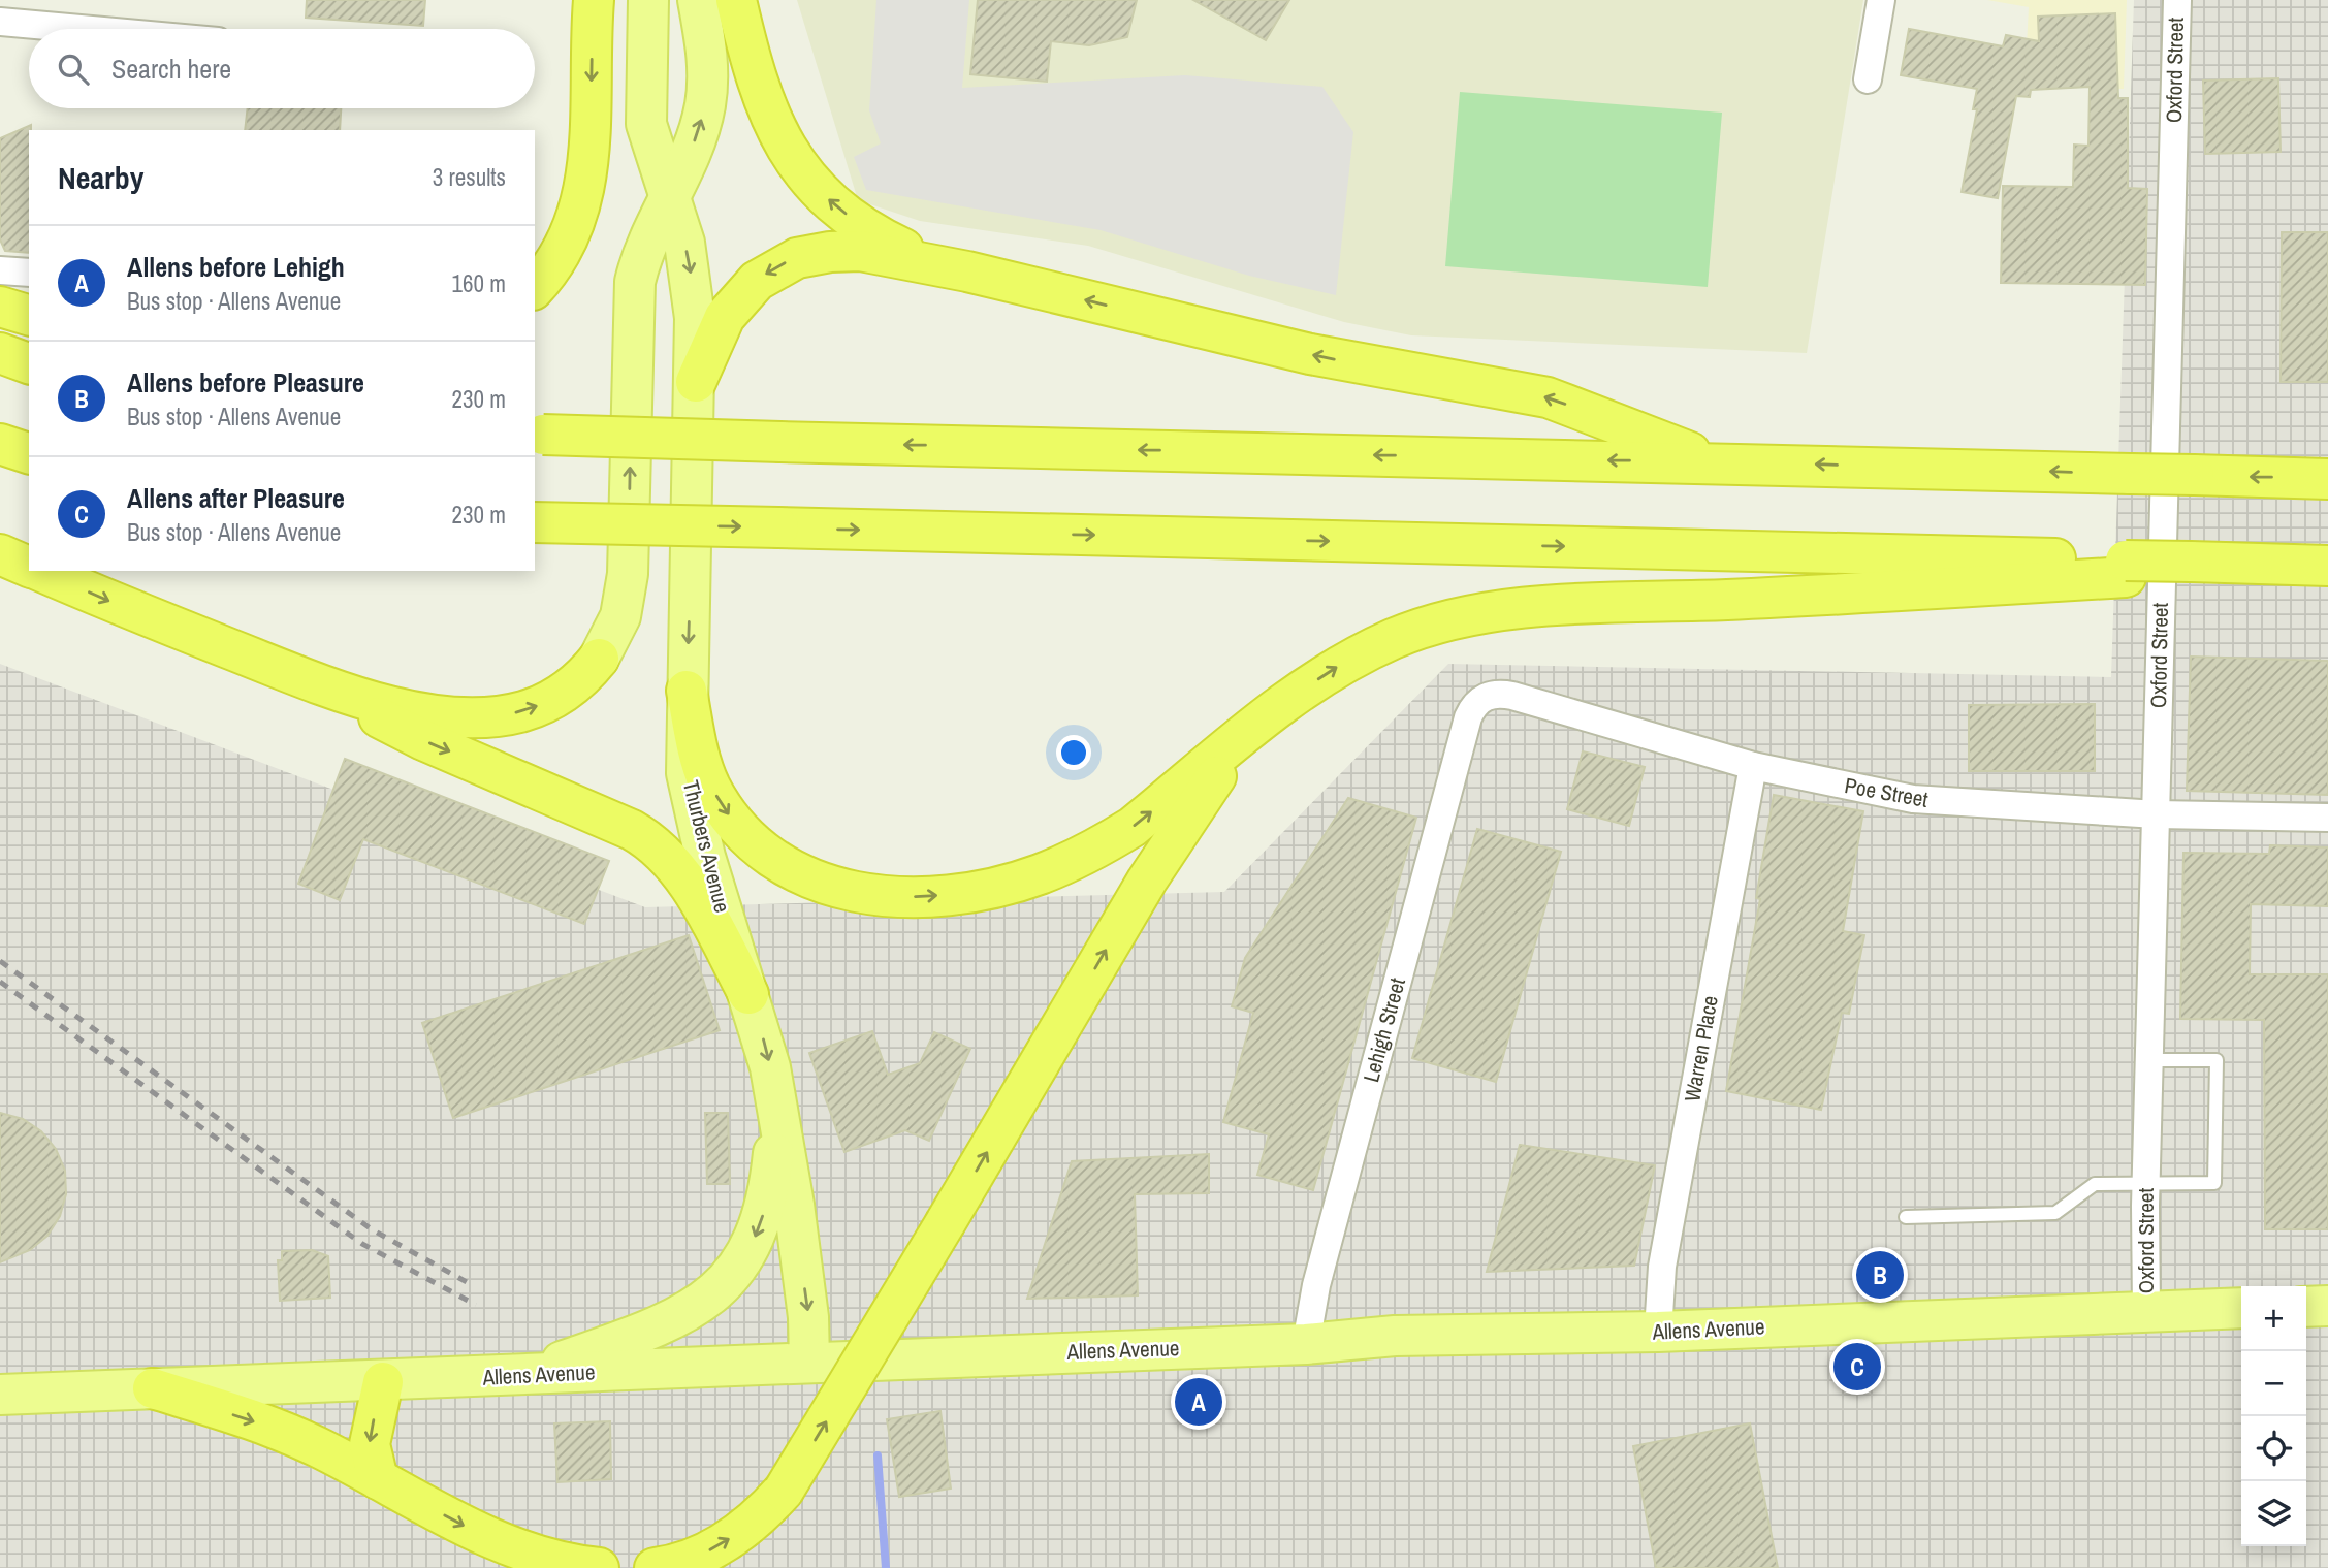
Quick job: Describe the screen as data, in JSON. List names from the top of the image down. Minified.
{"streets":{"main road":["Thurbers Avenue","Allens Avenue"],"street":["Oxford Street","Poe Street","Lehigh Street","Warren Place"]},"crossings":[["Oxford Street","Poe Street"],["Oxford Street","Allens Avenue"],["Poe Street","Lehigh Street"],["Poe Street","Warren Place"],["Thurbers Avenue","Allens Avenue"],["Lehigh Street","Allens Avenue"],["Warren Place","Allens Avenue"]],"page":{"search":"Search here","heading":["Nearby","3 results"],"list":[{"mark":"A","name":"Allens before Lehigh","note":"Bus stop · Allens Avenue","value":"160 m"},{"mark":"B","name":"Allens before Pleasure","note":"Bus stop · Allens Avenue","value":"230 m"},{"mark":"C","name":"Allens after Pleasure","note":"Bus stop · Allens Avenue","value":"230 m"}],"pins":["B","C","A"],"map_buttons":["+","−"]}}
